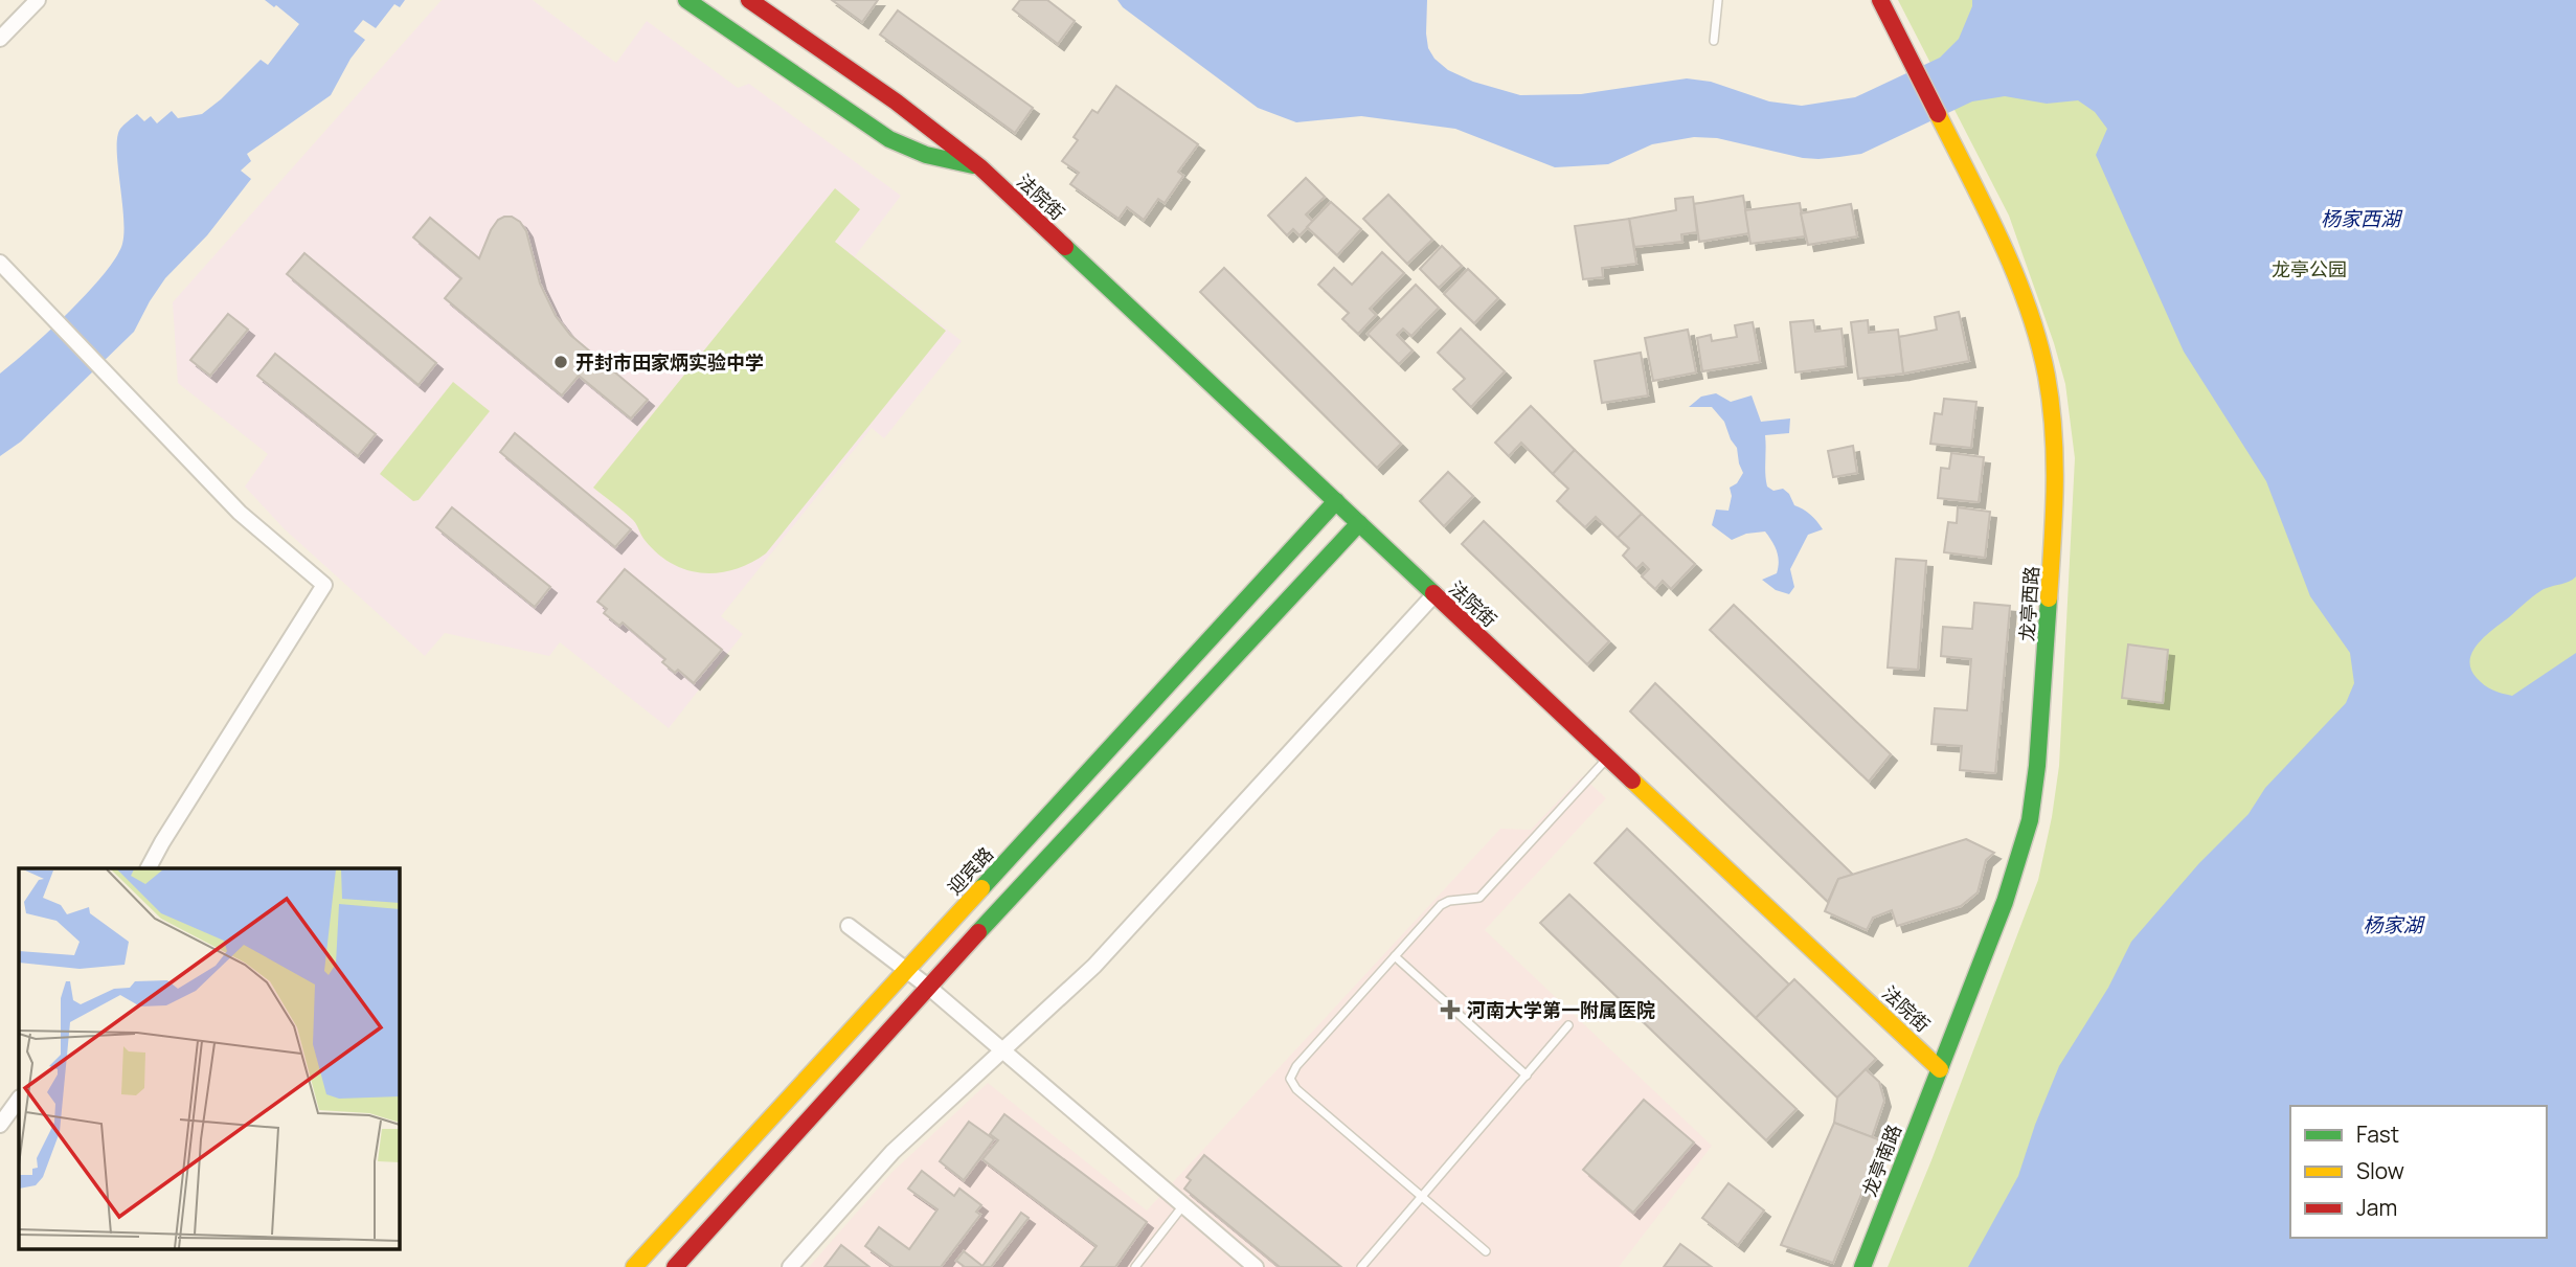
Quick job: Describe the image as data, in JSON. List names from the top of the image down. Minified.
{"streets":{"street":["法院街","龙亭西路","迎宾路","龙亭南路"]},"crossings":[["法院街","龙亭西路"],["法院街","迎宾路"],["法院街","龙亭南路"],["龙亭西路","龙亭南路"]],"water":["杨家西湖","杨家湖"],"parks":["龙亭公园"],"places":{"other":["开封市田家炳实验中学"],"health":["河南大学第一附属医院"]},"legend":["Fast","Slow","Jam"]}
